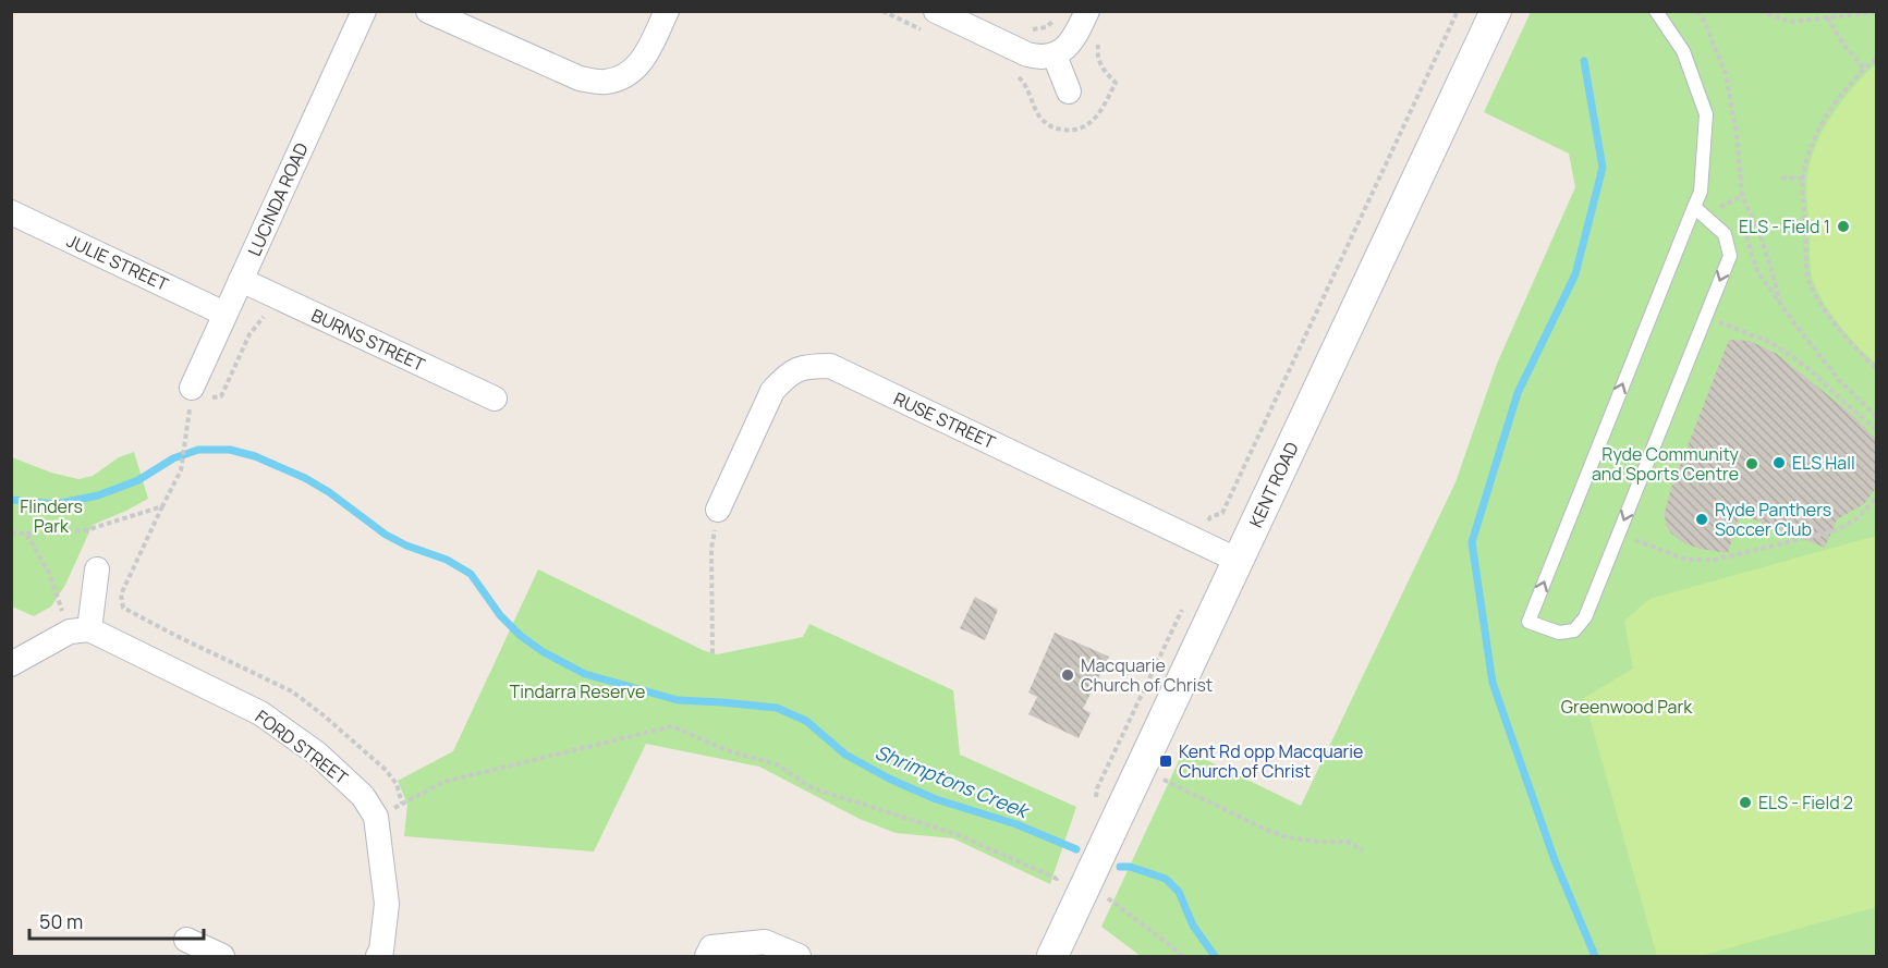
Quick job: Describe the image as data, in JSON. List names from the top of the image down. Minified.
{"streets":{"street":["LUCINDA ROAD","JULIE STREET","BURNS STREET","RUSE STREET","KENT ROAD","FORD STREET"]},"crossings":[["LUCINDA ROAD","JULIE STREET"],["LUCINDA ROAD","BURNS STREET"],["RUSE STREET","KENT ROAD"]],"water":["Shrimptons Creek"],"parks":["Flinders Park","Tindarra Reserve","Greenwood Park"],"places":{"other":["ELS - Field 1","ELS Hall","Ryde Community and Sports Centre","Ryde Panthers Soccer Club","Macquarie Church of Christ","ELS - Field 2"],"transit":["Kent Rd opp Macquarie Church of Christ"]},"scale_bar":"50 m"}
